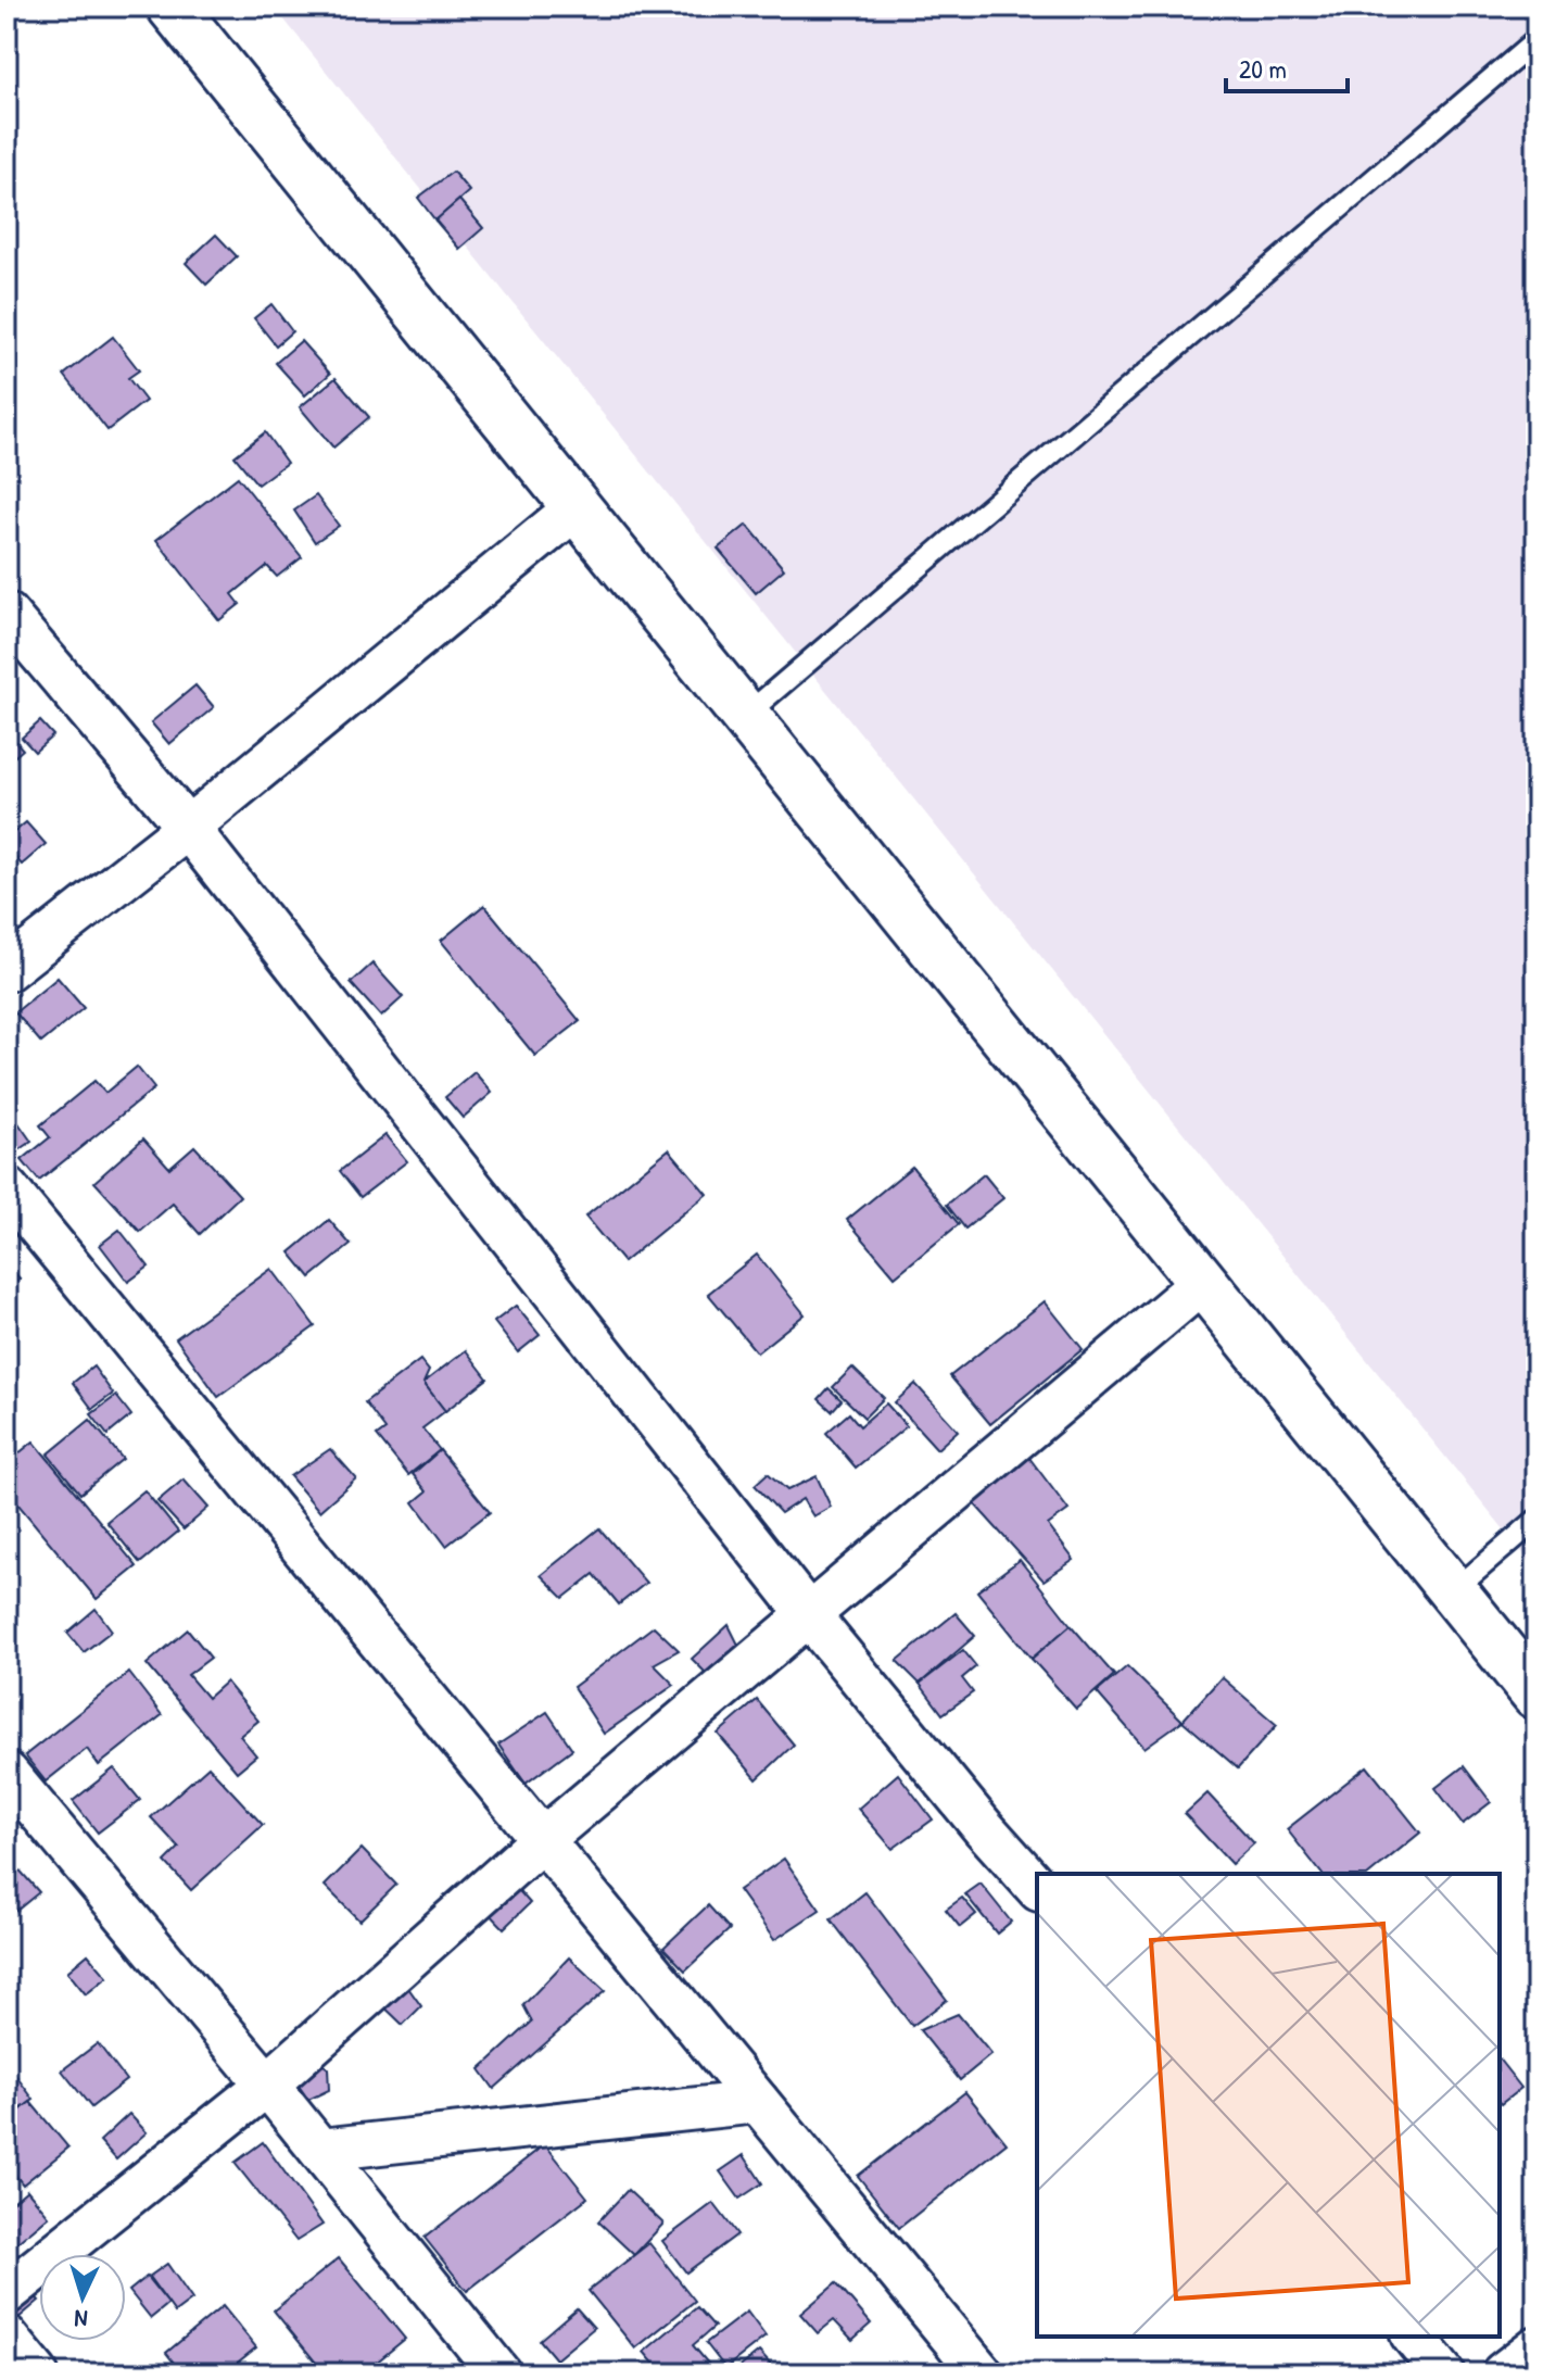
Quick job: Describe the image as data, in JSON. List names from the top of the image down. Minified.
{"scale_bar":"20 m","north":"bottom"}
